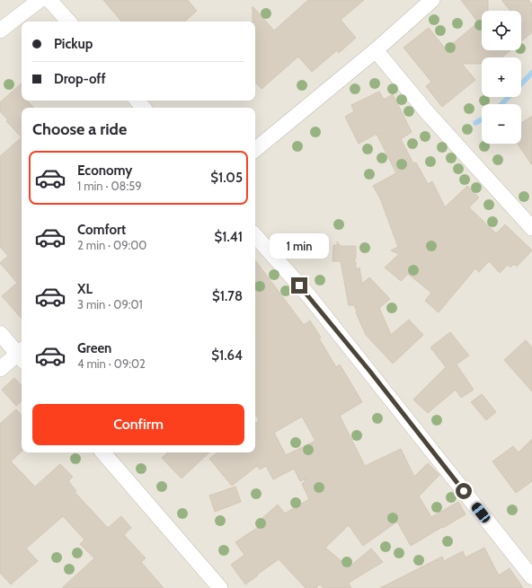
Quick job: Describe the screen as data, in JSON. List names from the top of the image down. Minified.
{"page":{"map_buttons":["+","−"],"banner":["Pickup","Drop-off"],"heading":"Choose a ride","list":[{"name":"Economy","note":"1 min · 08:59","value":"$1.05"},{"name":"Comfort","note":"2 min · 09:00","value":"$1.41"},{"name":"XL","note":"3 min · 09:01","value":"$1.78"},{"name":"Green","note":"4 min · 09:02","value":"$1.64"}],"bubble":"1 min","buttons":"Confirm"}}
